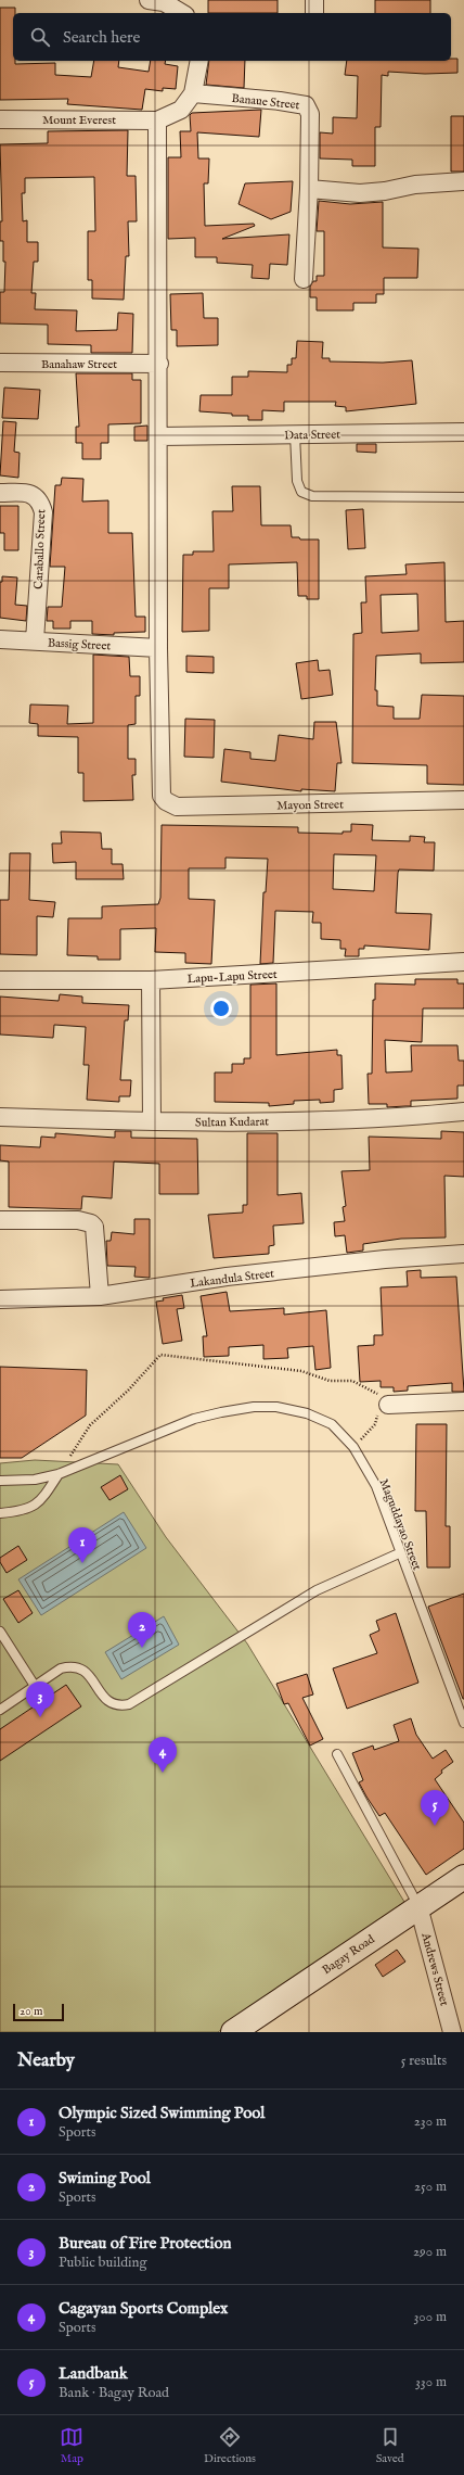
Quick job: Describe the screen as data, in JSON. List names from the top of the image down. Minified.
{"streets":{"main road":["Bagay Road"],"street":["Banaue Street","Mount Everest","Banahaw Street","Data Street","Caraballo Street","Bassig Street","Mayon Street","Lapu-Lapu Street","Sultan Kudarat","Lakandula Street","Andrews Street"],"lane":["Maguddayao Street"]},"crossings":[["Caraballo Street","Bassig Street"],["Bassig Street","Mayon Street"],["Bagay Road","Andrews Street"]],"scale_bar":"20 m","page":{"search":"Search here","pins":["1","2","3","4","5"],"scale":"20 m","heading":["Nearby","5 results"],"list":[{"mark":"1","name":"Olympic Sized Swimming Pool","note":"Sports","value":"230 m"},{"mark":"2","name":"Swiming Pool","note":"Sports","value":"250 m"},{"mark":"3","name":"Bureau of Fire Protection","note":"Public building","value":"290 m"},{"mark":"4","name":"Cagayan Sports Complex","note":"Sports","value":"300 m"},{"mark":"5","name":"Landbank","note":"Bank · Bagay Road","value":"330 m"}],"nav":["Map","Directions","Saved"]}}
